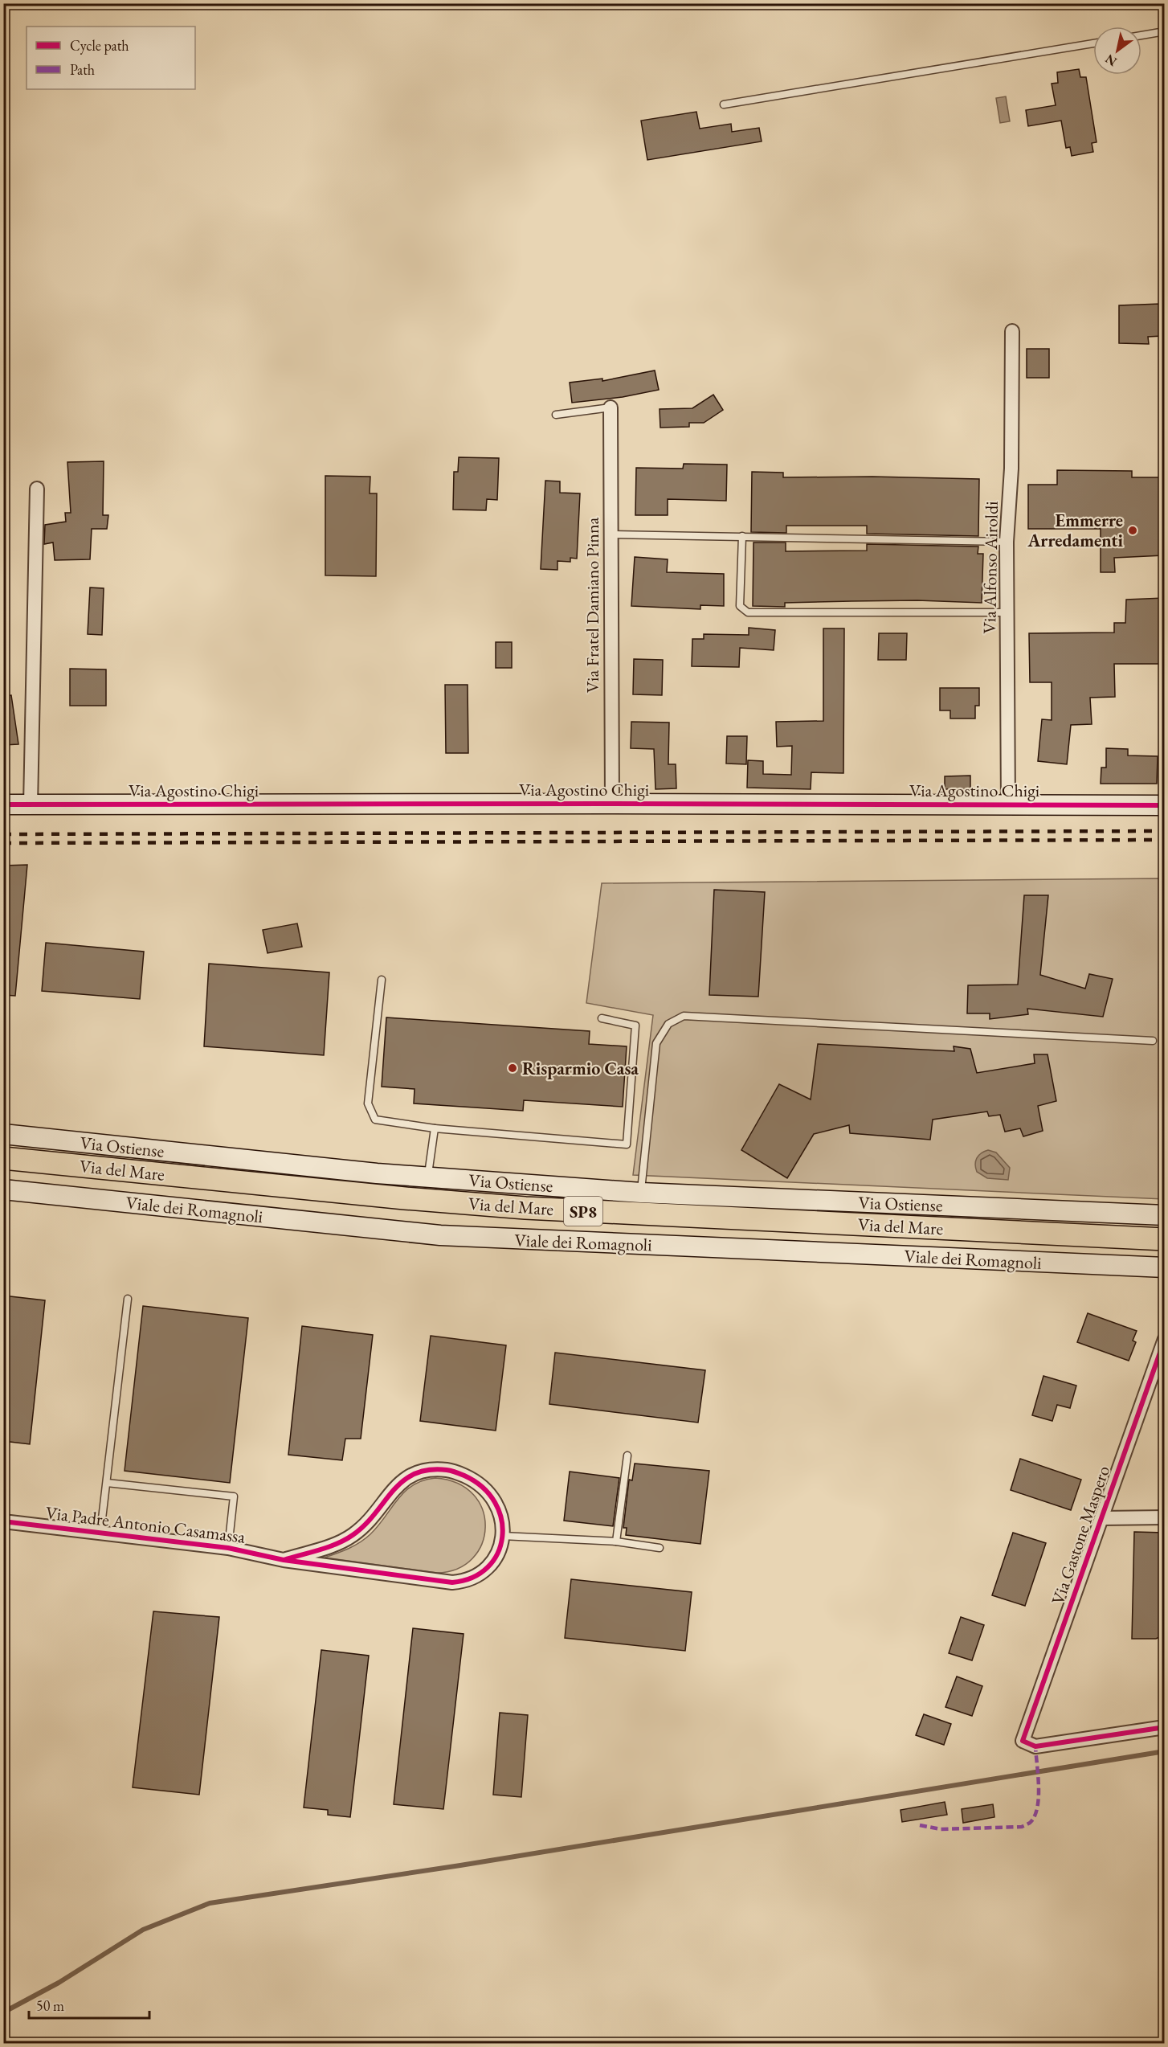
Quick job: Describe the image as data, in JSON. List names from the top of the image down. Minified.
{"streets":{"main road":["Via Agostino Chigi","Via Ostiense","Via del Mare","Viale dei Romagnoli","SP8"],"street":["Via Alfonso Airoldi","Via Fratel Damiano Pinna","Via Padre Antonio Casamassa","Via Gastone Maspero"]},"crossings":[["Via Alfonso Airoldi","Via Agostino Chigi"],["Via Fratel Damiano Pinna","Via Agostino Chigi"]],"places":["Emmerre Arredamenti","Risparmio Casa"],"legend":["Cycle path","Path"],"scale_bar":"50 m","north":"bottom left"}
